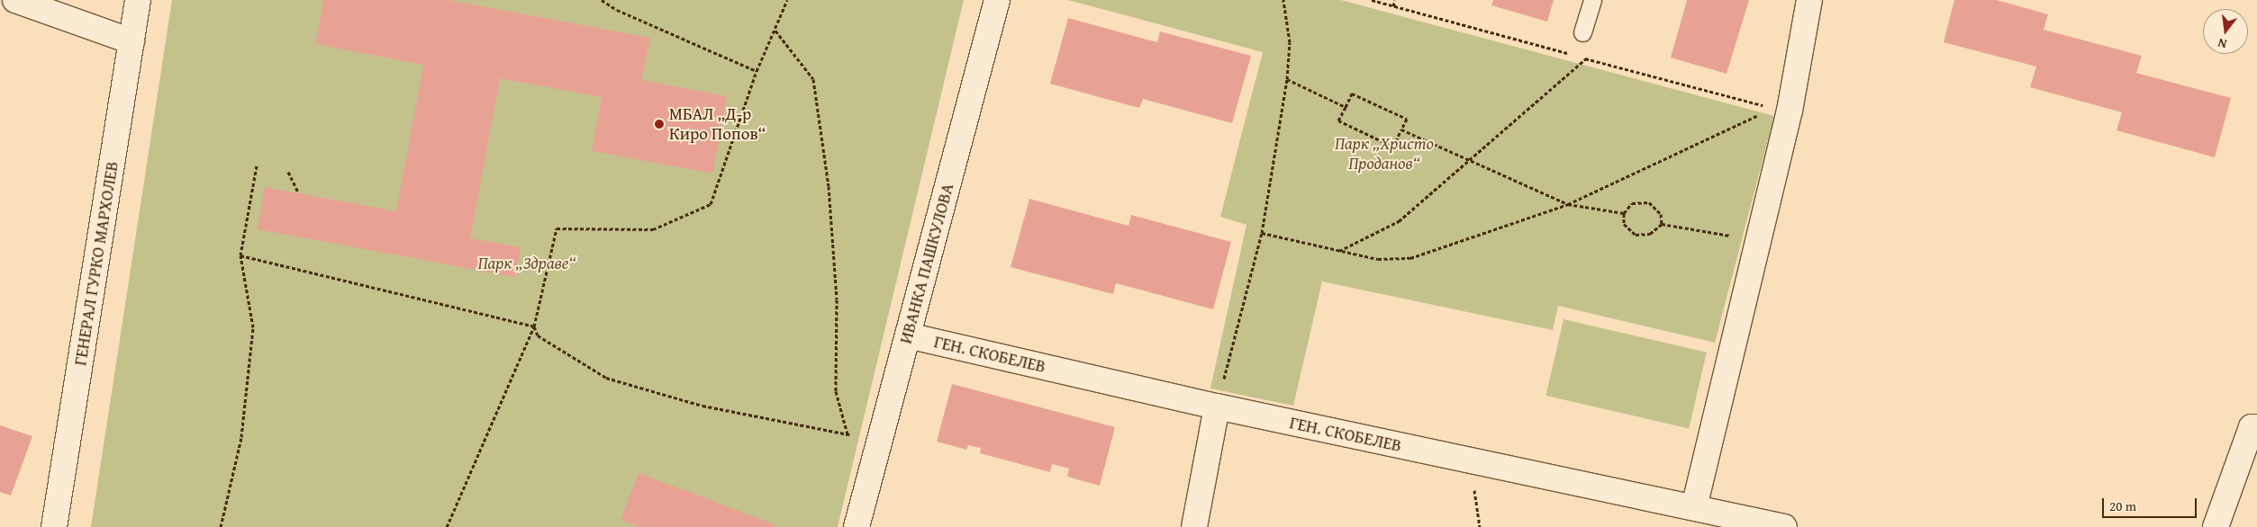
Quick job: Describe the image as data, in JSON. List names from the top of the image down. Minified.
{"streets":{"street":["ГЕНЕРАЛ ГУРКО МАРХОЛЕВ","ИВАНКА ПАШКУЛОВА","ГЕН. СКОБЕЛЕВ"]},"crossings":[["ИВАНКА ПАШКУЛОВА","ГЕН. СКОБЕЛЕВ"]],"parks":["Парк „Христо Проданов“","Парк „Здраве“"],"places":["МБАЛ „Д-р Киро Попов“"],"scale_bar":"20 m","north":"bottom"}
